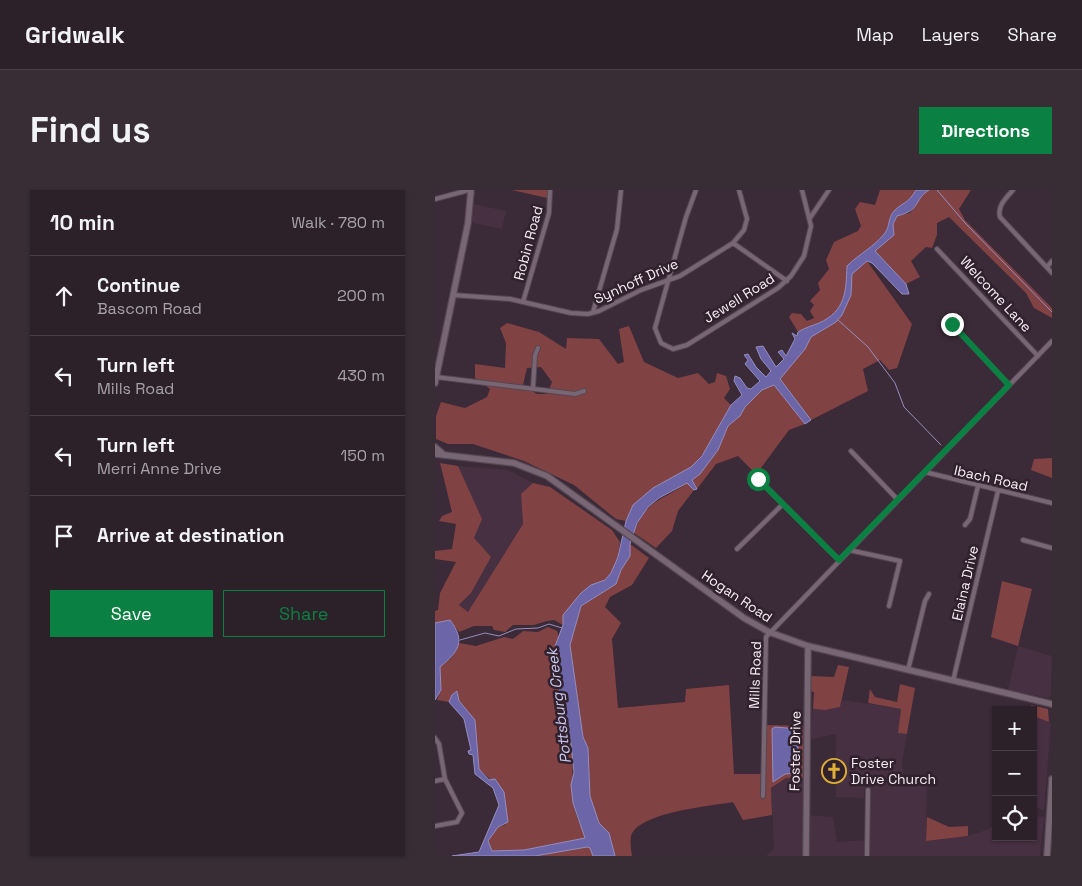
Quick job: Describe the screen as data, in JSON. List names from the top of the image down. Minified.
{"streets":{"main road":["Hogan Road","Foster Drive"],"street":["Robin Road","Synhoff Drive","Welcome Lane","Jewell Road","Ibach Road","Elaina Drive","Mills Road"]},"crossings":[["Robin Road","Synhoff Drive"],["Synhoff Drive","Jewell Road"],["Welcome Lane","Mills Road"],["Ibach Road","Elaina Drive"],["Ibach Road","Mills Road"],["Elaina Drive","Hogan Road"],["Hogan Road","Mills Road"],["Hogan Road","Foster Drive"]],"water":["Pottsburg Creek"],"places":{"church":["Foster Drive Church"]},"page":{"header":"Gridwalk","nav":["Map","Layers","Share"],"buttons":["Directions",["Save","Share"]],"title":"Find us","heading":["10 min","Walk · 780 m"],"list":[["Continue","Bascom Road","200 m"],["Turn left","Mills Road","430 m"],["Turn left","Merri Anne Drive","150 m"],"Arrive at destination"],"map_buttons":["+","−"]}}
